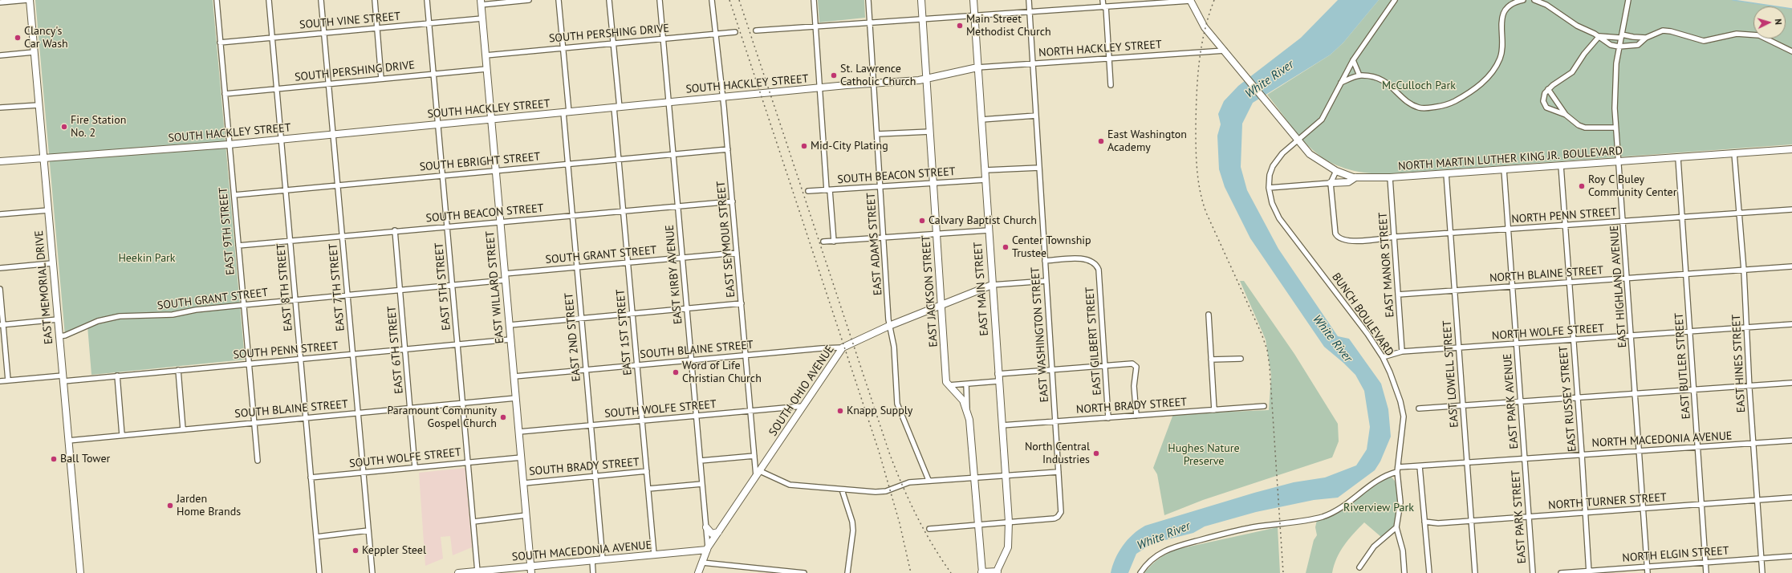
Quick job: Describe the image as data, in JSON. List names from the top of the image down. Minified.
{"streets":{"main road":["SOUTH HACKLEY STREET","NORTH MARTIN LUTHER KING JR. BOULEVARD","EAST MEMORIAL DRIVE","EAST WILLARD STREET","EAST MAIN STREET","EAST JACKSON STREET","SOUTH OHIO AVENUE","SOUTH MACEDONIA AVENUE"],"street":["SOUTH VINE STREET","SOUTH PERSHING DRIVE","NORTH HACKLEY STREET","SOUTH EBRIGHT STREET","SOUTH BEACON STREET","NORTH PENN STREET","EAST 9TH STREET","EAST SEYMOUR STREET","EAST ADAMS STREET","SOUTH GRANT STREET","EAST MANOR STREET","EAST KIRBY AVENUE","NORTH BLAINE STREET","EAST 5TH STREET","EAST HIGHLAND AVENUE","EAST 8TH STREET","EAST 7TH STREET","BUNCH BOULEVARD","EAST 1ST STREET","NORTH WOLFE STREET","EAST WASHINGTON STREET","EAST 2ND STREET","EAST GILBERT STREET","EAST 6TH STREET","SOUTH BLAINE STREET","SOUTH PENN STREET","EAST HINES STREET","EAST BUTLER STREET","EAST LOWELL STREET","EAST RUSSEY STREET","EAST PARK AVENUE","NORTH BRADY STREET","SOUTH WOLFE STREET","NORTH MACEDONIA AVENUE","SOUTH BRADY STREET","NORTH TURNER STREET","EAST PARK STREET","NORTH ELGIN STREET"]},"crossings":[["SOUTH VINE STREET","EAST 9TH STREET"],["SOUTH VINE STREET","EAST 5TH STREET"],["SOUTH VINE STREET","EAST 8TH STREET"],["SOUTH VINE STREET","EAST 7TH STREET"],["SOUTH VINE STREET","EAST WILLARD STREET"],["SOUTH PERSHING DRIVE","EAST 9TH STREET"],["SOUTH PERSHING DRIVE","EAST SEYMOUR STREET"],["SOUTH PERSHING DRIVE","EAST KIRBY AVENUE"],["SOUTH PERSHING DRIVE","EAST 5TH STREET"],["SOUTH PERSHING DRIVE","EAST 8TH STREET"],["SOUTH PERSHING DRIVE","EAST 7TH STREET"],["SOUTH PERSHING DRIVE","EAST WILLARD STREET"],["SOUTH PERSHING DRIVE","EAST 1ST STREET"],["SOUTH PERSHING DRIVE","EAST 2ND STREET"],["NORTH HACKLEY STREET","SOUTH HACKLEY STREET"],["NORTH HACKLEY STREET","NORTH MARTIN LUTHER KING JR. BOULEVARD"],["NORTH HACKLEY STREET","EAST MAIN STREET"],["NORTH HACKLEY STREET","EAST WASHINGTON STREET"],["SOUTH HACKLEY STREET","EAST 9TH STREET"],["SOUTH HACKLEY STREET","EAST SEYMOUR STREET"],["SOUTH HACKLEY STREET","EAST ADAMS STREET"],["SOUTH HACKLEY STREET","EAST KIRBY AVENUE"],["SOUTH HACKLEY STREET","EAST 5TH STREET"],["SOUTH HACKLEY STREET","EAST MEMORIAL DRIVE"],["SOUTH HACKLEY STREET","EAST 8TH STREET"],["SOUTH HACKLEY STREET","EAST 7TH STREET"],["SOUTH HACKLEY STREET","EAST WILLARD STREET"],["SOUTH HACKLEY STREET","EAST MAIN STREET"],["SOUTH HACKLEY STREET","EAST JACKSON STREET"],["SOUTH HACKLEY STREET","EAST 1ST STREET"],["SOUTH HACKLEY STREET","EAST 2ND STREET"],["NORTH MARTIN LUTHER KING JR. BOULEVARD","EAST MANOR STREET"],["NORTH MARTIN LUTHER KING JR. BOULEVARD","EAST HIGHLAND AVENUE"],["NORTH MARTIN LUTHER KING JR. BOULEVARD","BUNCH BOULEVARD"],["NORTH MARTIN LUTHER KING JR. BOULEVARD","EAST HINES STREET"],["NORTH MARTIN LUTHER KING JR. BOULEVARD","EAST BUTLER STREET"],["NORTH MARTIN LUTHER KING JR. BOULEVARD","EAST LOWELL STREET"],["NORTH MARTIN LUTHER KING JR. BOULEVARD","EAST RUSSEY STREET"],["NORTH MARTIN LUTHER KING JR. BOULEVARD","EAST PARK AVENUE"],["SOUTH EBRIGHT STREET","EAST 9TH STREET"],["SOUTH EBRIGHT STREET","EAST SEYMOUR STREET"],["SOUTH EBRIGHT STREET","EAST KIRBY AVENUE"],["SOUTH EBRIGHT STREET","EAST 5TH STREET"],["SOUTH EBRIGHT STREET","EAST 8TH STREET"],["SOUTH EBRIGHT STREET","EAST 7TH STREET"],["SOUTH EBRIGHT STREET","EAST WILLARD STREET"],["SOUTH EBRIGHT STREET","EAST 1ST STREET"],["SOUTH EBRIGHT STREET","EAST 2ND STREET"],["SOUTH BEACON STREET","EAST 9TH STREET"],["SOUTH BEACON STREET","EAST SEYMOUR STREET"],["SOUTH BEACON STREET","EAST ADAMS STREET"],["SOUTH BEACON STREET","EAST KIRBY AVENUE"],["SOUTH BEACON STREET","EAST 5TH STREET"],["SOUTH BEACON STREET","EAST 8TH STREET"],["SOUTH BEACON STREET","EAST 7TH STREET"],["SOUTH BEACON STREET","EAST WILLARD STREET"],["SOUTH BEACON STREET","EAST MAIN STREET"],["SOUTH BEACON STREET","EAST JACKSON STREET"],["SOUTH BEACON STREET","EAST 1ST STREET"],["SOUTH BEACON STREET","EAST 2ND STREET"],["SOUTH BEACON STREET","EAST 6TH STREET"],["NORTH PENN STREET","EAST MANOR STREET"],["NORTH PENN STREET","EAST HIGHLAND AVENUE"],["NORTH PENN STREET","EAST HINES STREET"],["NORTH PENN STREET","EAST BUTLER STREET"],["NORTH PENN STREET","EAST LOWELL STREET"],["NORTH PENN STREET","EAST RUSSEY STREET"],["NORTH PENN STREET","EAST PARK AVENUE"],["EAST 9TH STREET","SOUTH GRANT STREET"],["EAST 9TH STREET","SOUTH BLAINE STREET"],["EAST 9TH STREET","SOUTH PENN STREET"],["EAST SEYMOUR STREET","SOUTH GRANT STREET"],["EAST SEYMOUR STREET","SOUTH BLAINE STREET"],["EAST SEYMOUR STREET","SOUTH OHIO AVENUE"],["EAST SEYMOUR STREET","SOUTH WOLFE STREET"],["EAST ADAMS STREET","SOUTH OHIO AVENUE"],["SOUTH GRANT STREET","EAST KIRBY AVENUE"],["SOUTH GRANT STREET","EAST 5TH STREET"],["SOUTH GRANT STREET","EAST MEMORIAL DRIVE"],["SOUTH GRANT STREET","EAST 8TH STREET"],["SOUTH GRANT STREET","EAST 7TH STREET"],["SOUTH GRANT STREET","EAST WILLARD STREET"],["SOUTH GRANT STREET","EAST 1ST STREET"],["SOUTH GRANT STREET","EAST 2ND STREET"],["SOUTH GRANT STREET","EAST 6TH STREET"],["EAST MANOR STREET","NORTH BLAINE STREET"],["EAST MANOR STREET","NORTH WOLFE STREET"],["EAST KIRBY AVENUE","SOUTH BLAINE STREET"],["EAST KIRBY AVENUE","SOUTH OHIO AVENUE"],["EAST KIRBY AVENUE","SOUTH WOLFE STREET"],["EAST KIRBY AVENUE","SOUTH MACEDONIA AVENUE"],["NORTH BLAINE STREET","EAST HIGHLAND AVENUE"],["NORTH BLAINE STREET","EAST HINES STREET"],["NORTH BLAINE STREET","EAST BUTLER STREET"],["NORTH BLAINE STREET","EAST LOWELL STREET"],["NORTH BLAINE STREET","EAST RUSSEY STREET"],["NORTH BLAINE STREET","EAST PARK AVENUE"],["EAST 5TH STREET","SOUTH BLAINE STREET"],["EAST 5TH STREET","SOUTH PENN STREET"],["EAST 5TH STREET","SOUTH WOLFE STREET"],["EAST 5TH STREET","SOUTH MACEDONIA AVENUE"],["EAST HIGHLAND AVENUE","NORTH WOLFE STREET"],["EAST HIGHLAND AVENUE","NORTH MACEDONIA AVENUE"],["EAST HIGHLAND AVENUE","NORTH TURNER STREET"],["EAST HIGHLAND AVENUE","NORTH ELGIN STREET"],["EAST MEMORIAL DRIVE","SOUTH BLAINE STREET"],["EAST MEMORIAL DRIVE","SOUTH PENN STREET"],["EAST 8TH STREET","SOUTH BLAINE STREET"],["EAST 8TH STREET","SOUTH PENN STREET"],["EAST 8TH STREET","SOUTH WOLFE STREET"],["EAST 7TH STREET","SOUTH BLAINE STREET"],["EAST 7TH STREET","SOUTH PENN STREET"],["EAST 7TH STREET","SOUTH WOLFE STREET"],["EAST WILLARD STREET","SOUTH BLAINE STREET"],["EAST WILLARD STREET","SOUTH PENN STREET"],["EAST WILLARD STREET","SOUTH WOLFE STREET"],["EAST WILLARD STREET","SOUTH BRADY STREET"],["EAST WILLARD STREET","SOUTH MACEDONIA AVENUE"],["EAST MAIN STREET","EAST WASHINGTON STREET"],["EAST MAIN STREET","SOUTH OHIO AVENUE"],["EAST MAIN STREET","NORTH BRADY STREET"],["EAST JACKSON STREET","SOUTH OHIO AVENUE"],["BUNCH BOULEVARD","NORTH WOLFE STREET"],["BUNCH BOULEVARD","NORTH MACEDONIA AVENUE"],["EAST 1ST STREET","SOUTH BLAINE STREET"],["EAST 1ST STREET","SOUTH WOLFE STREET"],["EAST 1ST STREET","SOUTH BRADY STREET"],["EAST 1ST STREET","SOUTH MACEDONIA AVENUE"],["NORTH WOLFE STREET","EAST HINES STREET"],["NORTH WOLFE STREET","EAST BUTLER STREET"],["NORTH WOLFE STREET","EAST LOWELL STREET"],["NORTH WOLFE STREET","EAST RUSSEY STREET"],["NORTH WOLFE STREET","EAST PARK AVENUE"],["EAST WASHINGTON STREET","EAST GILBERT STREET"],["EAST WASHINGTON STREET","NORTH BRADY STREET"],["EAST 2ND STREET","SOUTH BLAINE STREET"],["EAST 2ND STREET","SOUTH WOLFE STREET"],["EAST 2ND STREET","SOUTH BRADY STREET"],["EAST 2ND STREET","SOUTH MACEDONIA AVENUE"],["EAST GILBERT STREET","NORTH BRADY STREET"],["EAST 6TH STREET","SOUTH BLAINE STREET"],["EAST 6TH STREET","SOUTH PENN STREET"],["EAST 6TH STREET","SOUTH WOLFE STREET"],["SOUTH BLAINE STREET","SOUTH OHIO AVENUE"],["EAST HINES STREET","NORTH MACEDONIA AVENUE"],["EAST HINES STREET","NORTH TURNER STREET"],["EAST HINES STREET","NORTH ELGIN STREET"],["EAST BUTLER STREET","NORTH MACEDONIA AVENUE"],["EAST BUTLER STREET","NORTH TURNER STREET"],["EAST BUTLER STREET","NORTH ELGIN STREET"],["EAST LOWELL STREET","NORTH MACEDONIA AVENUE"],["EAST LOWELL STREET","NORTH TURNER STREET"],["SOUTH OHIO AVENUE","SOUTH WOLFE STREET"],["SOUTH OHIO AVENUE","SOUTH MACEDONIA AVENUE"],["EAST RUSSEY STREET","NORTH MACEDONIA AVENUE"],["EAST RUSSEY STREET","NORTH TURNER STREET"],["EAST RUSSEY STREET","NORTH ELGIN STREET"],["EAST PARK AVENUE","NORTH MACEDONIA AVENUE"],["EAST PARK AVENUE","EAST PARK STREET"],["NORTH MACEDONIA AVENUE","EAST PARK STREET"],["NORTH TURNER STREET","EAST PARK STREET"]],"water":["White River"],"parks":["McCulloch Park","Heekin Park","Hughes Nature Preserve","Riverview Park"],"places":["Main Street Methodist Church","Clancy's Car Wash","St. Lawrence Catholic Church","Fire Station No. 2","East Washington Academy","Mid-City Plating","Roy C Buley Community Center","Calvary Baptist Church","Center Township Trustee","Word of Life Christian Church","Knapp Supply","Paramount Community Gospel Church","North Central Industries","Ball Tower","Jarden Home Brands","Keppler Steel"],"north":"right"}
